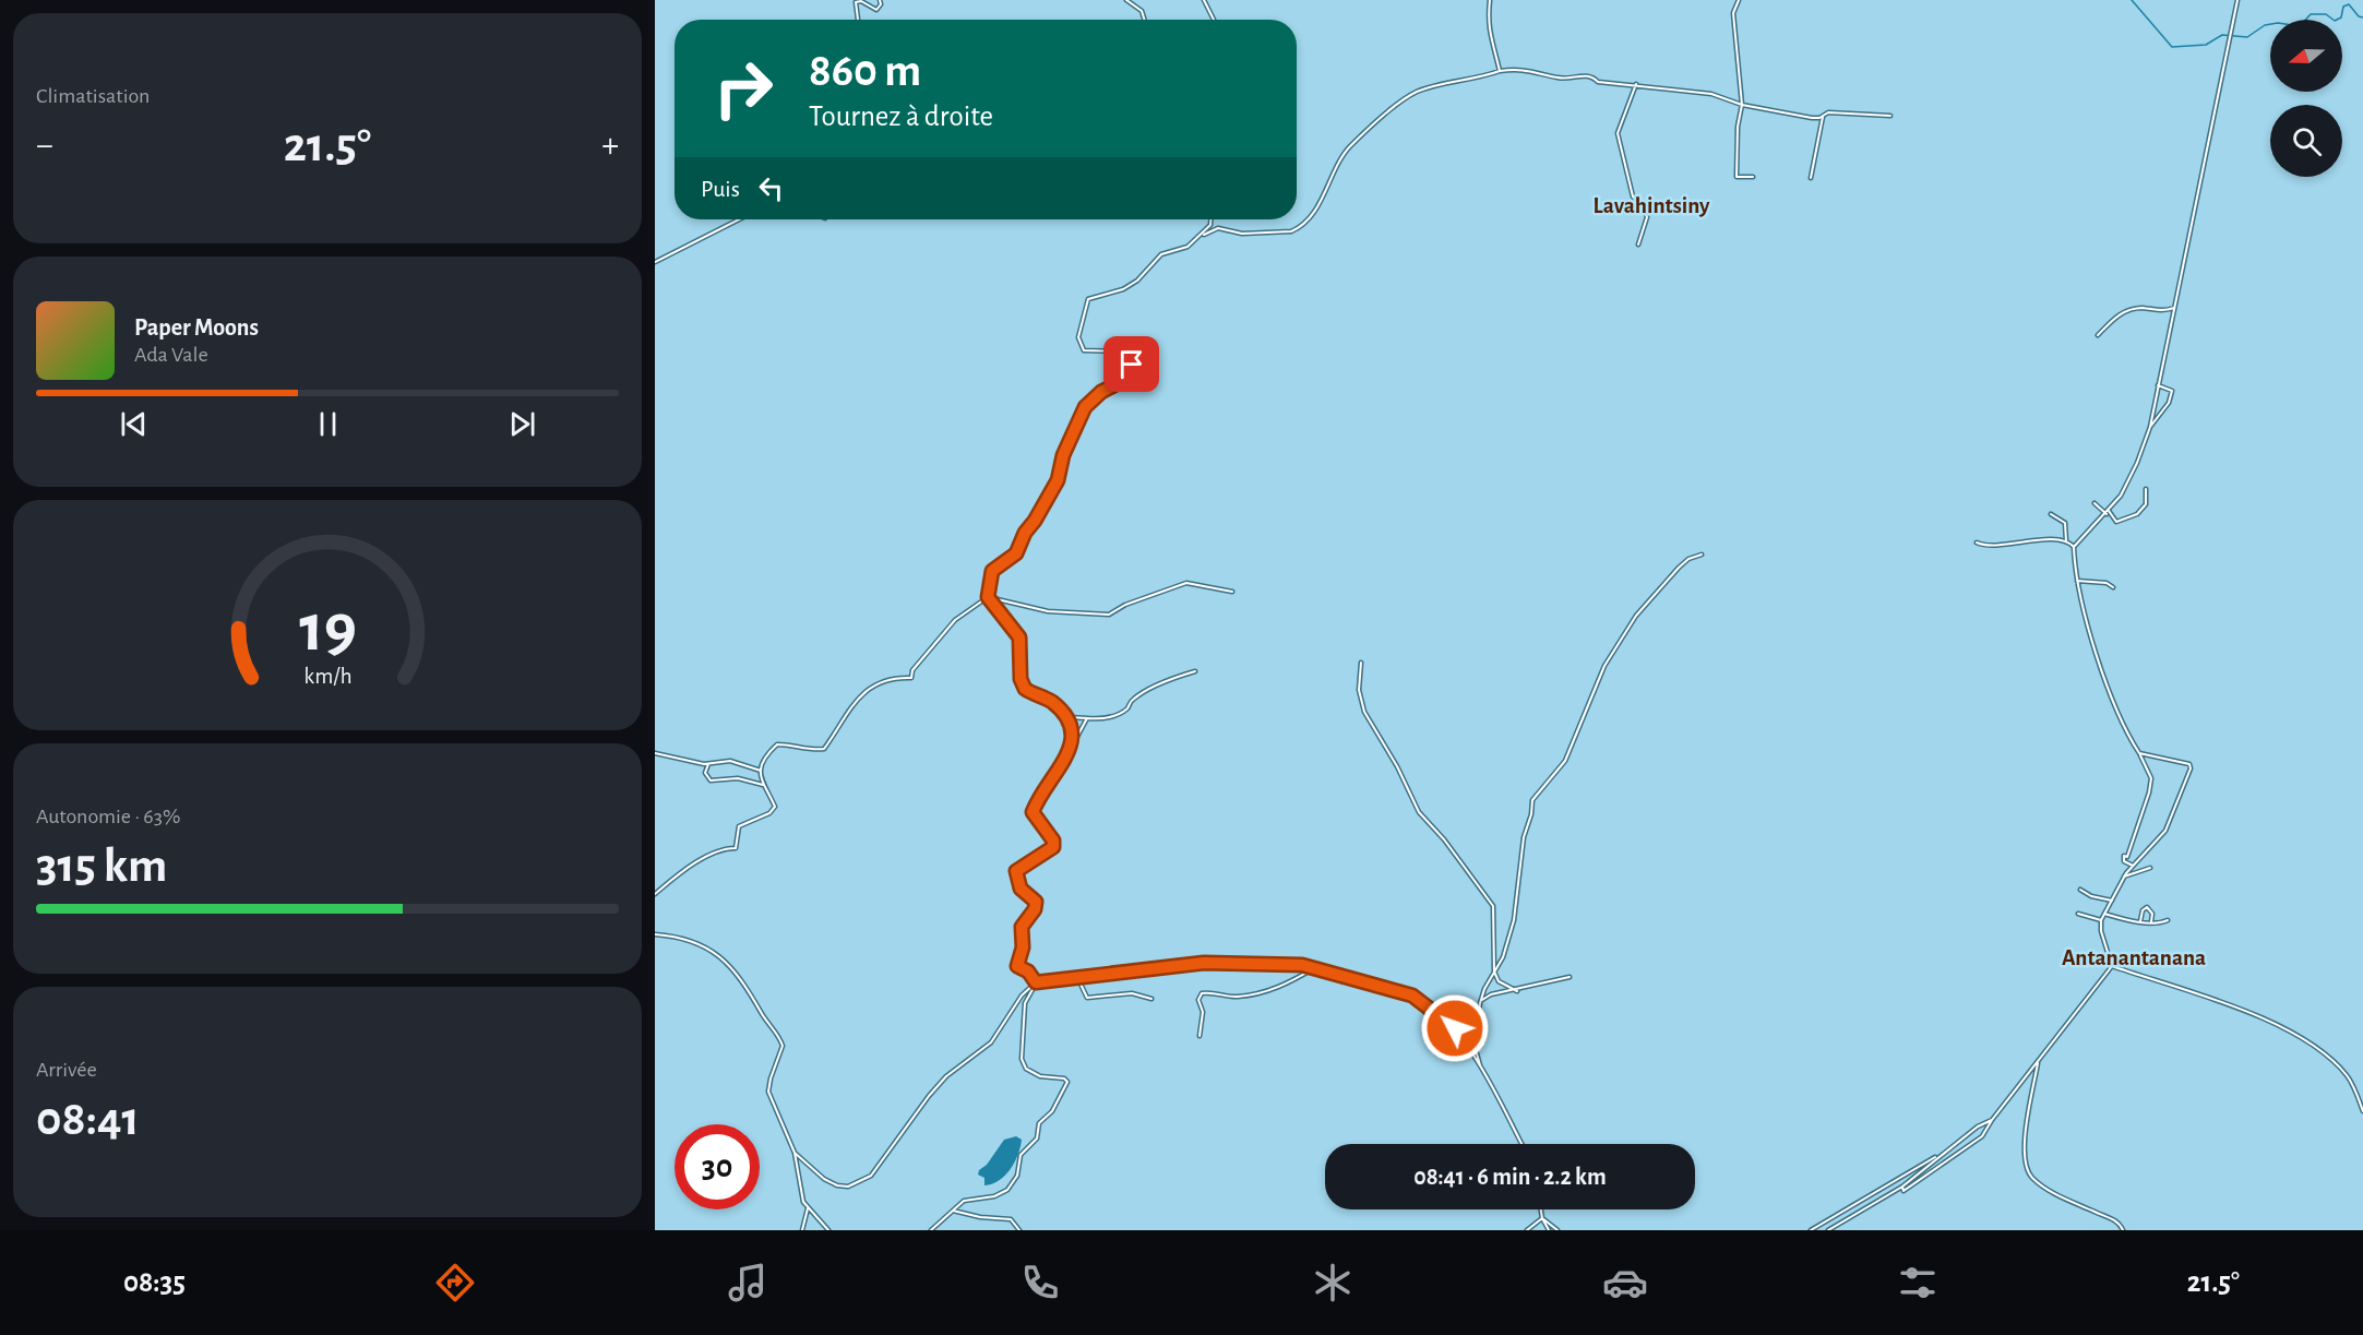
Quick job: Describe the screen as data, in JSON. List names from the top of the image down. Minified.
{"districts":["Lavahintsiny","Antanantanana"],"north":"left","page":{"tile":["Climatisation",["Autonomie · 63%","315 km"],["Arrivée","08:41"]],"turn":["860 m","Tournez à droite"],"heat":["−","21.5°","+"],"then":"Puis","song":["Paper Moons","Ada Vale"],"limit":"30","trip":"08:41 · 6 min · 2.2 km","tabs":["08:35","21.5°"],"gauge":["19","km/h"]}}
